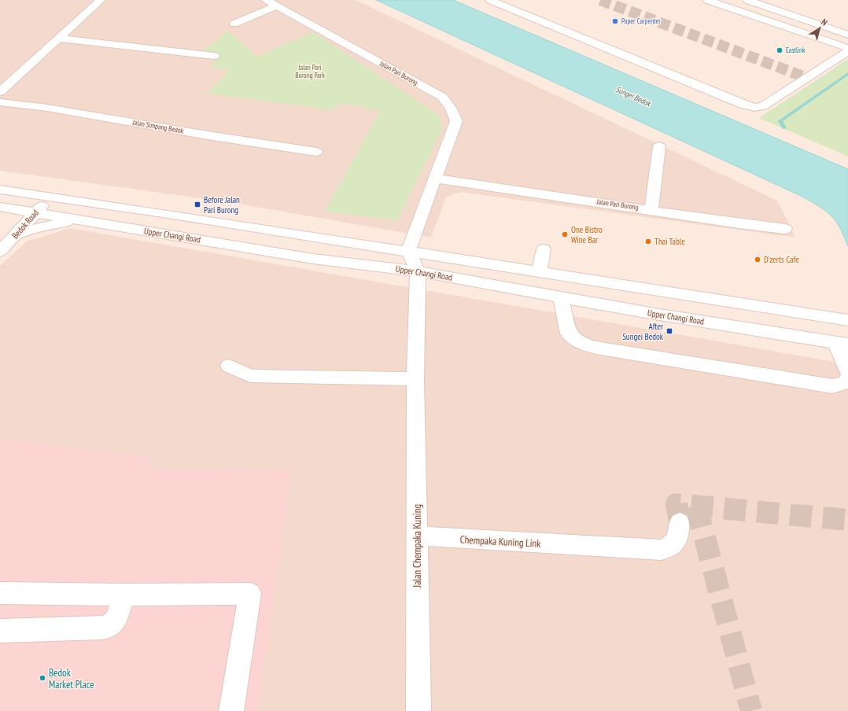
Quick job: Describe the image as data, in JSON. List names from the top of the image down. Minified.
{"streets":{"street":["Jalan Pari Burong","Jalan Simpang Bedok","Bedok Road","Upper Changi Road","Chempaka Kuning Link","Jalan Chempaka Kuning"]},"crossings":[["Bedok Road","Upper Changi Road"],["Upper Changi Road","Jalan Chempaka Kuning"],["Chempaka Kuning Link","Jalan Chempaka Kuning"]],"water":["Sungei Bedok"],"parks":["Jalan Pari Burong Park"],"places":{"other":["Paper Carpenter","Eastlink","One Bistro Wine Bar","Thai Table","D'zerts Cafe","Bedok Market Place"],"transit":["Before Jalan Pari Burong","After Sungei Bedok"]},"north":"top right"}
